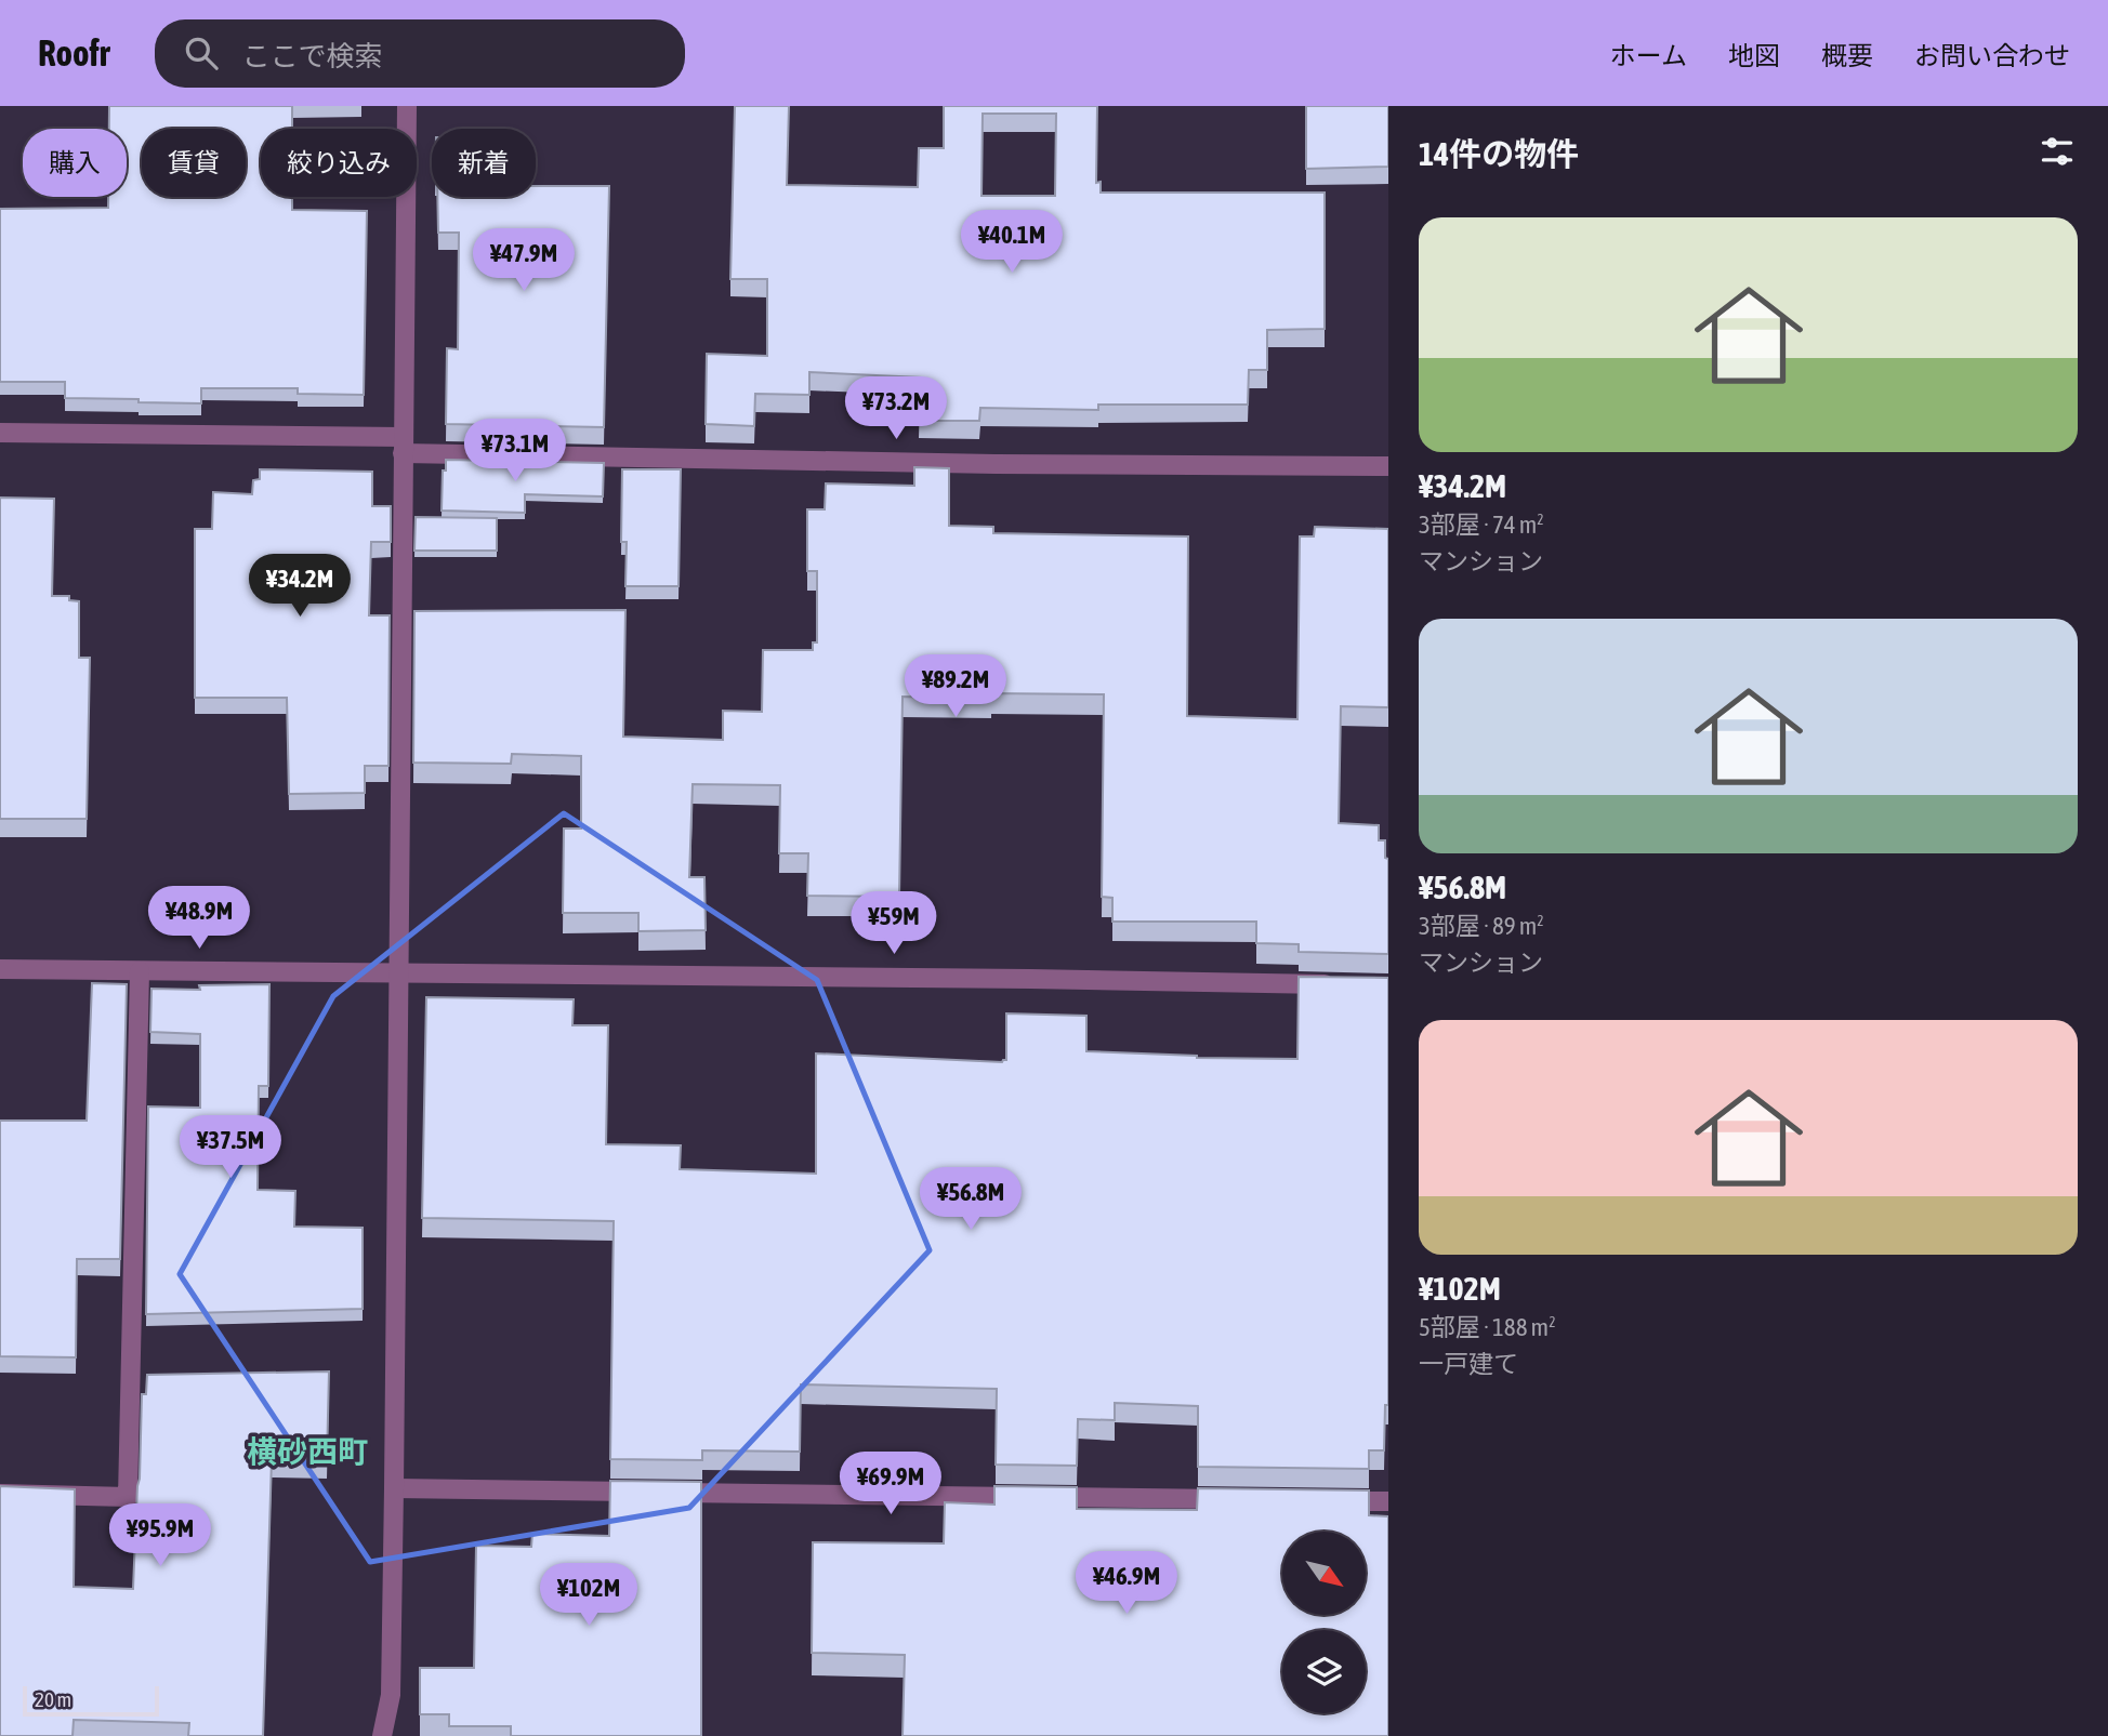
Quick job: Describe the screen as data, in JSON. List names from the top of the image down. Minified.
{"districts":["横砂西町"],"scale_bar":"20 m","north":"bottom right","page":{"header":"Roofr","search":"ここで検索","nav":["ホーム","地図","概要","お問い合わせ"],"heading":"14件の物件","chip":["購入","賃貸","絞り込み","新着"],"list":[{"name":"¥34.2M","note":"3部屋 · 74 m² · マンション"},{"name":"¥56.8M","note":"3部屋 · 89 m² · マンション"},{"name":"¥102M","note":"5部屋 · 188 m² · 一戸建て"}],"price":["¥40.1M","¥47.9M","¥73.2M","¥73.1M","¥34.2M","¥89.2M","¥48.9M","¥59M","¥37.5M","¥56.8M","¥69.9M","¥95.9M","¥46.9M","¥102M"],"scale":"20 m"}}
